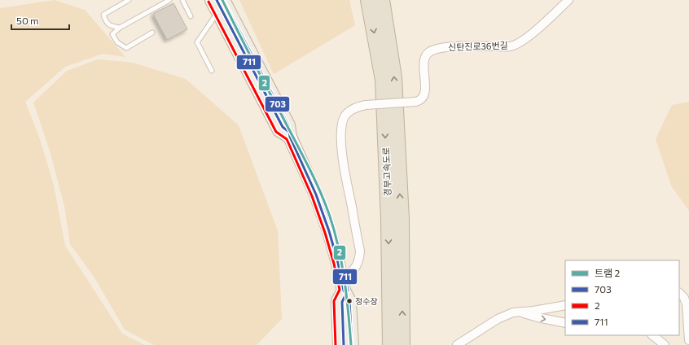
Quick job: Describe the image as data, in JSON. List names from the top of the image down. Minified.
{"streets":{"highway":["경부고속도로"],"street":["신탄진로36번길"]},"places":["정수장"],"lines":["tram line 2","transit line 703","transit line 711","transit line 2"],"legend":["트램 2","703","2","711"],"scale_bar":"50 m"}
